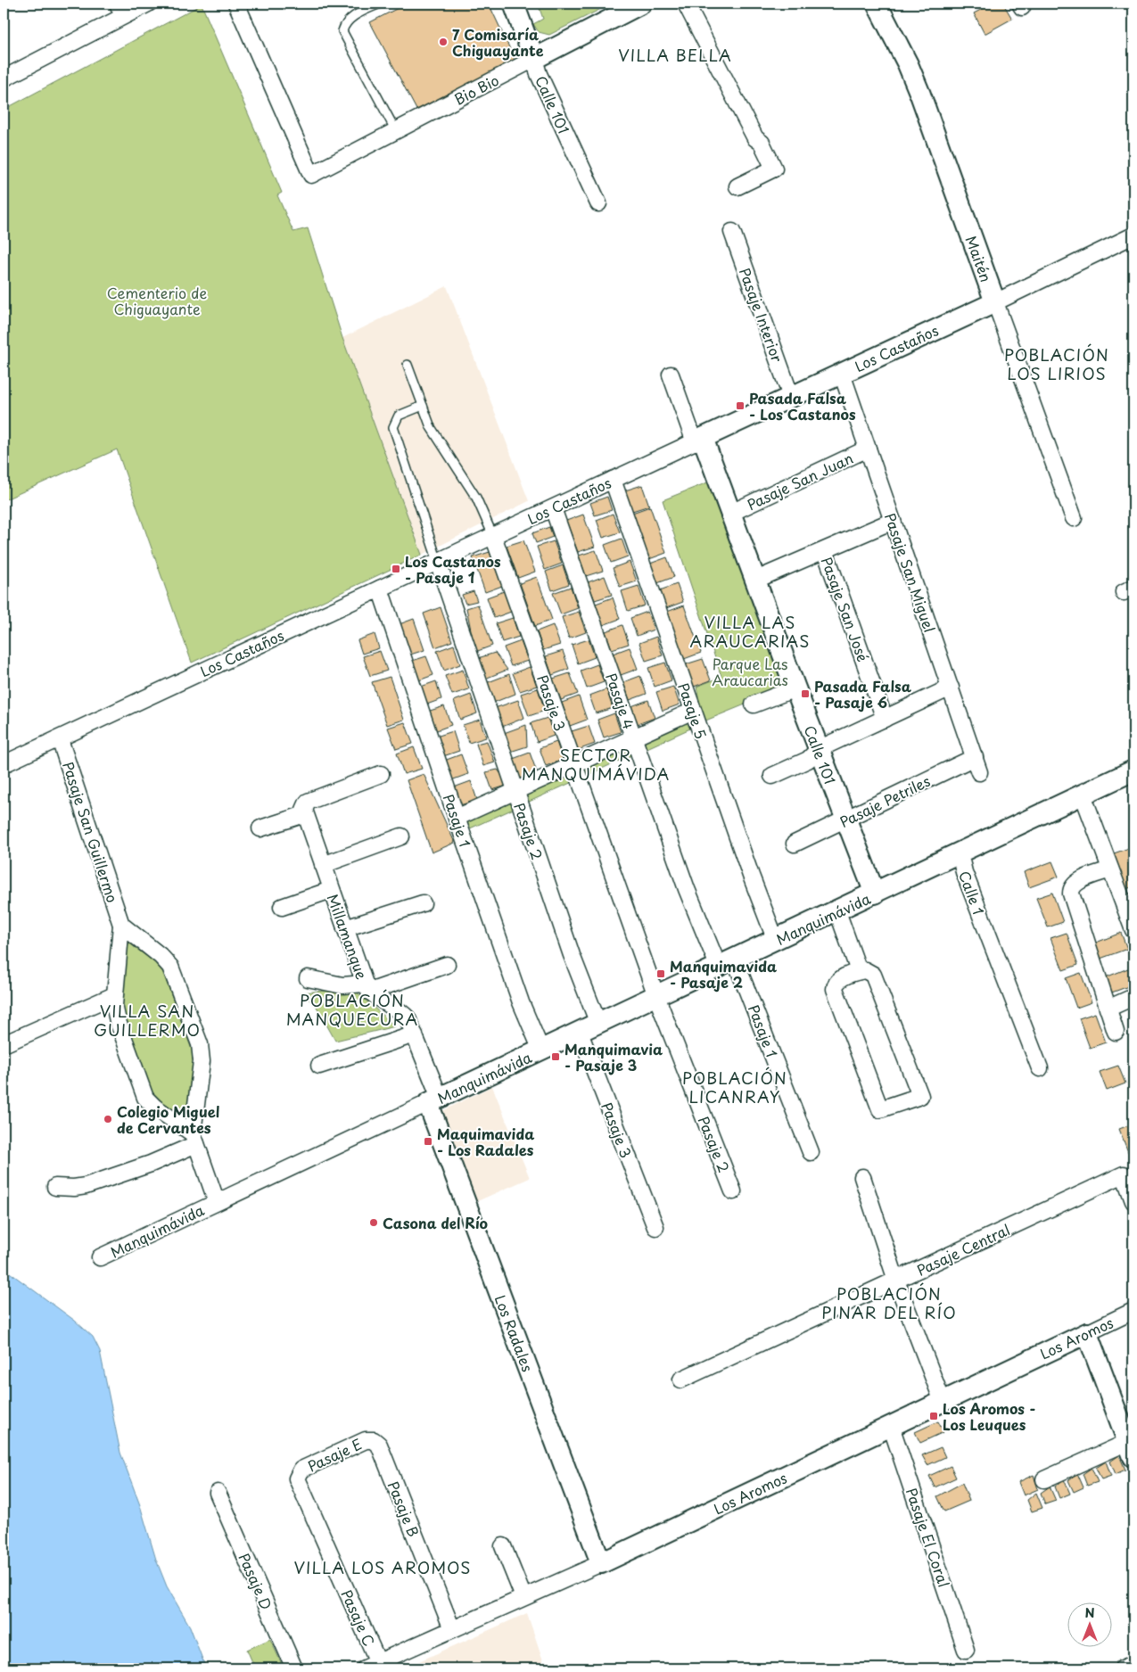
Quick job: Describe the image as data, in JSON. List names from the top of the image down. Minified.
{"streets":{"street":["Bio Bio","Calle 101","Maitén","Pasaje Interior","Los Castaños","Pasaje San Juan","Pasaje San Miguel","Pasaje San José","Pasaje 4","Pasaje 3","Pasaje 5","Pasaje Petriles","Pasaje 1","Pasaje 2","Pasaje San Guillermo","Calle 1","Manquimávida","Millamanque","Pasaje Central","Los Radales","Los Aromos","Pasaje E","Pasaje B","Pasaje El Coral","Pasaje D","Pasaje C"]},"crossings":[["Bio Bio","Calle 101"],["Calle 101","Los Castaños"],["Calle 101","Pasaje San Juan"],["Calle 101","Pasaje Petriles"],["Calle 101","Manquimávida"],["Maitén","Los Castaños"],["Pasaje Interior","Los Castaños"],["Los Castaños","Pasaje San Miguel"],["Los Castaños","Pasaje 4"],["Los Castaños","Pasaje 3"],["Los Castaños","Pasaje 5"],["Los Castaños","Pasaje 1"],["Los Castaños","Pasaje 2"],["Los Castaños","Pasaje San Guillermo"],["Pasaje San Juan","Pasaje San Miguel"],["Pasaje San Miguel","Pasaje Petriles"],["Pasaje 4","Pasaje 1"],["Pasaje 4","Manquimávida"],["Pasaje 3","Pasaje 2"],["Pasaje 3","Manquimávida"],["Pasaje 5","Manquimávida"],["Pasaje 1","Manquimávida"],["Pasaje 2","Manquimávida"],["Calle 1","Manquimávida"],["Manquimávida","Millamanque"],["Manquimávida","Los Radales"],["Millamanque","Los Radales"],["Los Radales","Los Aromos"],["Los Aromos","Pasaje B"],["Los Aromos","Pasaje El Coral"],["Los Aromos","Pasaje C"],["Pasaje E","Pasaje B"],["Pasaje E","Pasaje C"]],"districts":["VILLA BELLA","POBLACIÓN LOS LIRIOS","VILLA LAS ARAUCARIAS","SECTOR MANQUIMÁVIDA","POBLACIÓN MANQUECURA","VILLA SAN GUILLERMO","POBLACIÓN LICANRAY","POBLACIÓN PINAR DEL RÍO","VILLA LOS AROMOS"],"parks":["Cementerio de Chiguayante","Parque Las Araucarias"],"places":{"other":["7 Comisaría Chiguayante","Colegio Miguel de Cervantes","Casona del Río"],"transit":["Pasada Falsa - Los Castanos","Los Castanos - Pasaje 1","Pasada Falsa - Pasaje 6","Manquimavida - Pasaje 2","Manquimavia - Pasaje 3","Maquimavida - Los Radales","Los Aromos - Los Leuques"]},"north":"top"}
